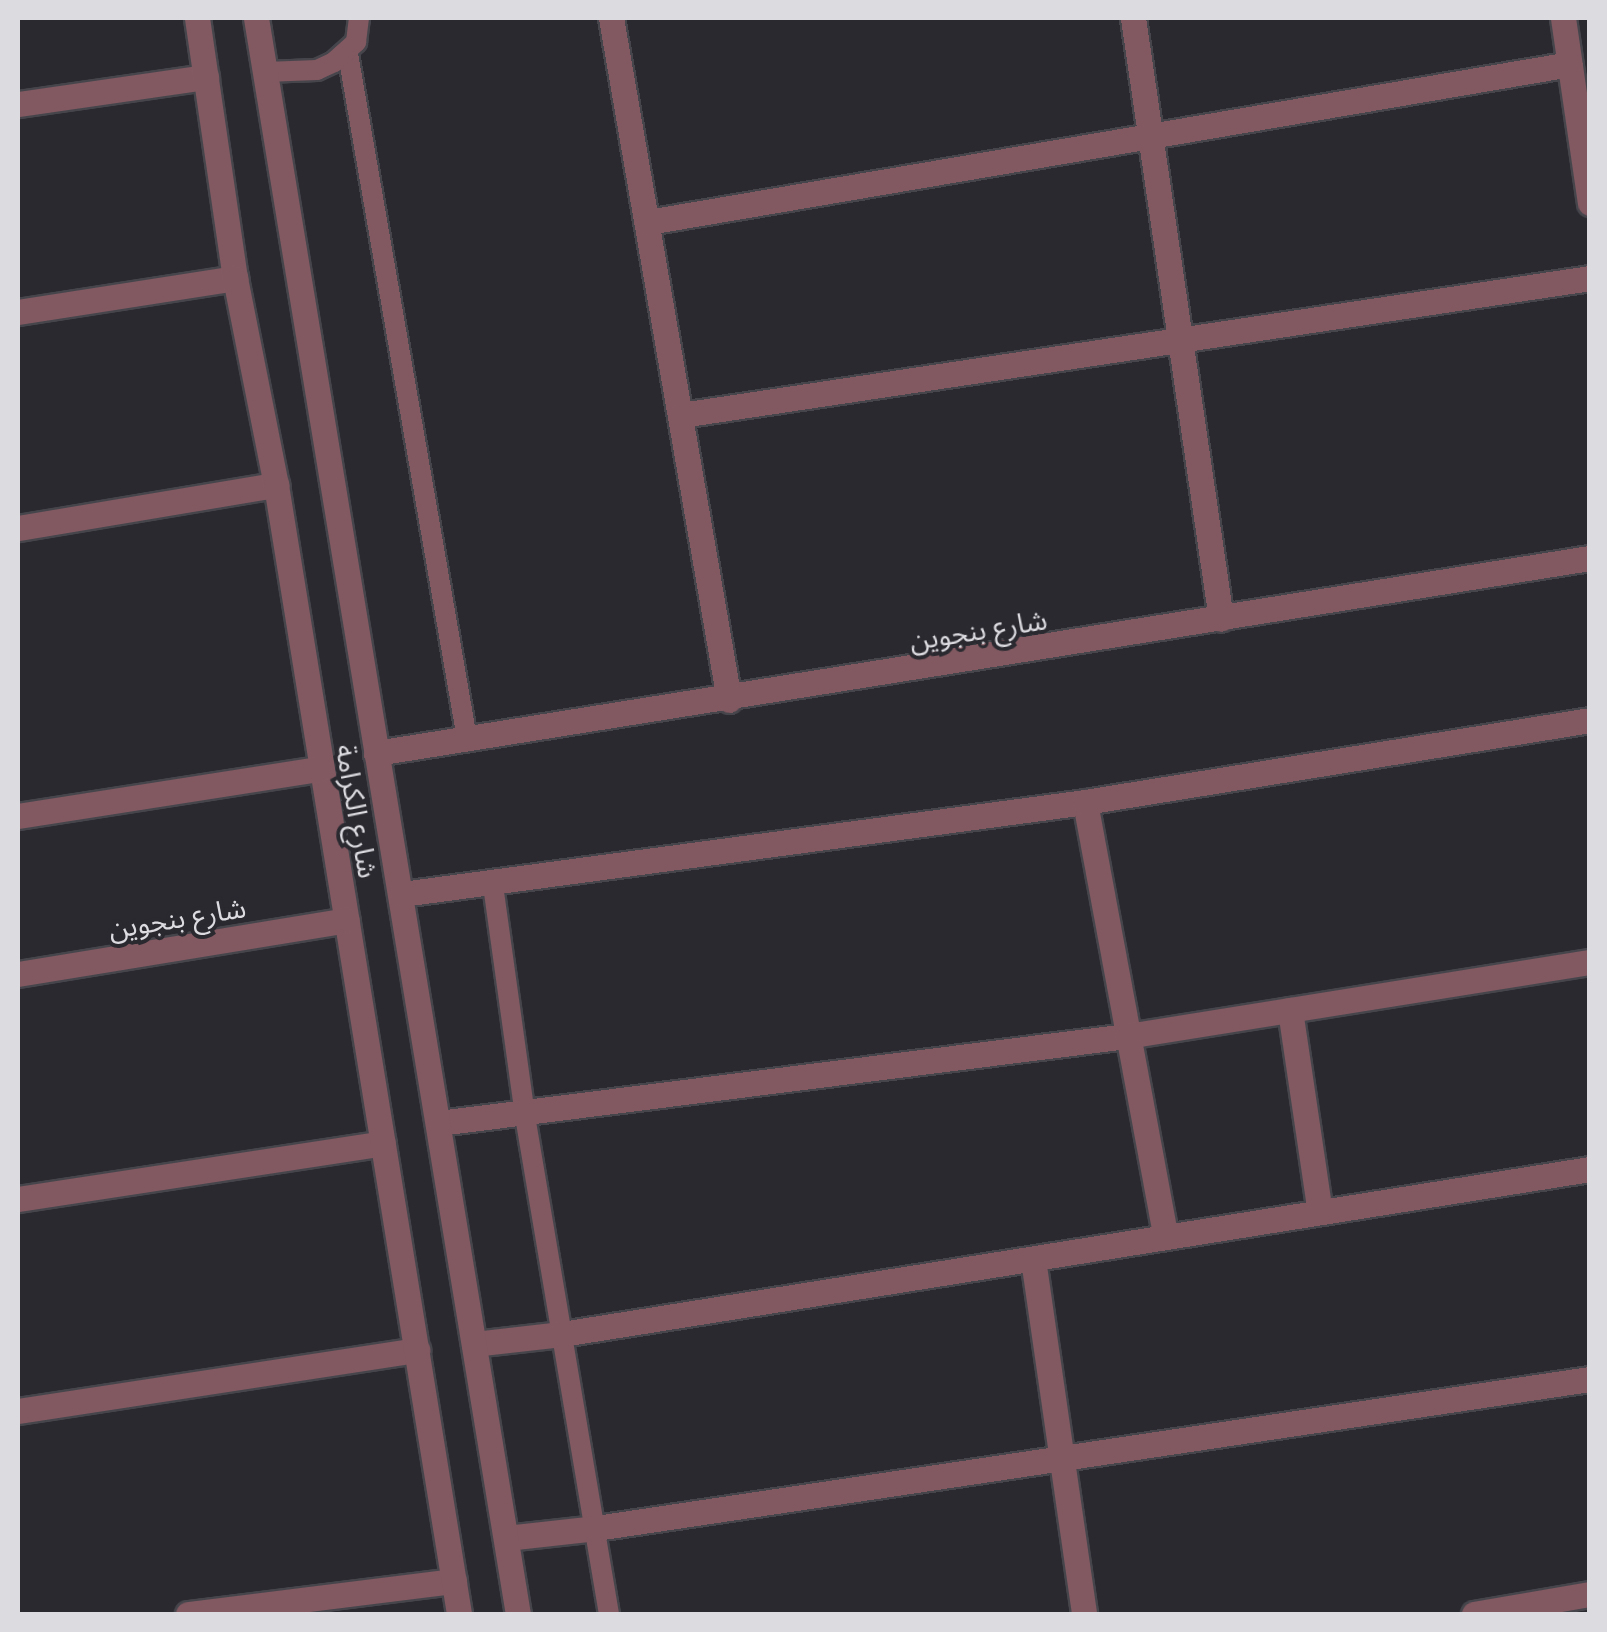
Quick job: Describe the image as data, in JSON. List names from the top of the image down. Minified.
{"streets":{"street":["شارع بنجوين","شارع الكرامة"]},"crossings":[["شارع بنجوين","شارع الكرامة"]]}
